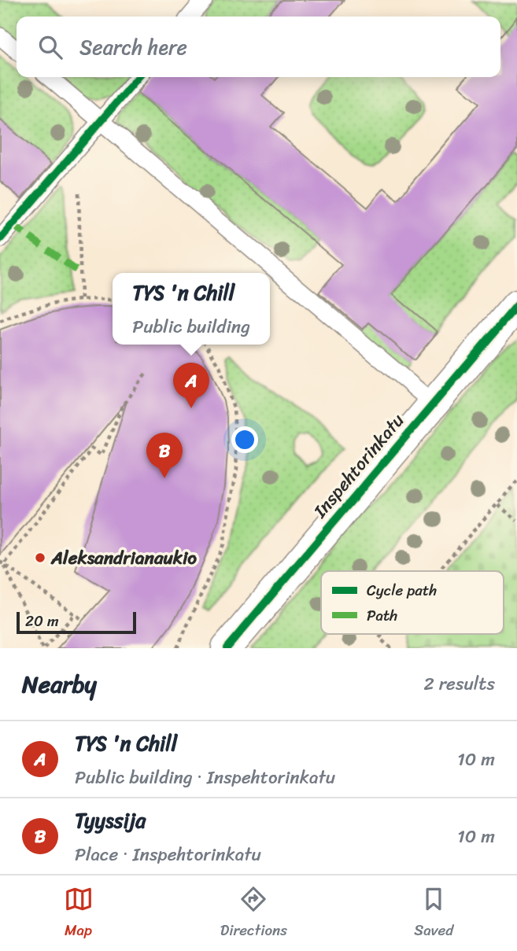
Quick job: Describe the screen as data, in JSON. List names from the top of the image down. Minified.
{"streets":{"street":["Inspehtorinkatu"]},"places":["Aleksandrianaukio"],"legend":["Cycle path","Path"],"scale_bar":"20 m","page":{"search":"Search here","popup":["TYS 'n Chill","Public building"],"pins":["A","B"],"scale":"20 m","heading":["Nearby","2 results"],"list":[{"mark":"A","name":"TYS 'n Chill","note":"Public building · Inspehtorinkatu","value":"10 m"},{"mark":"B","name":"Tyyssija","note":"Place · Inspehtorinkatu","value":"10 m"}],"nav":["Map","Directions","Saved"]}}
